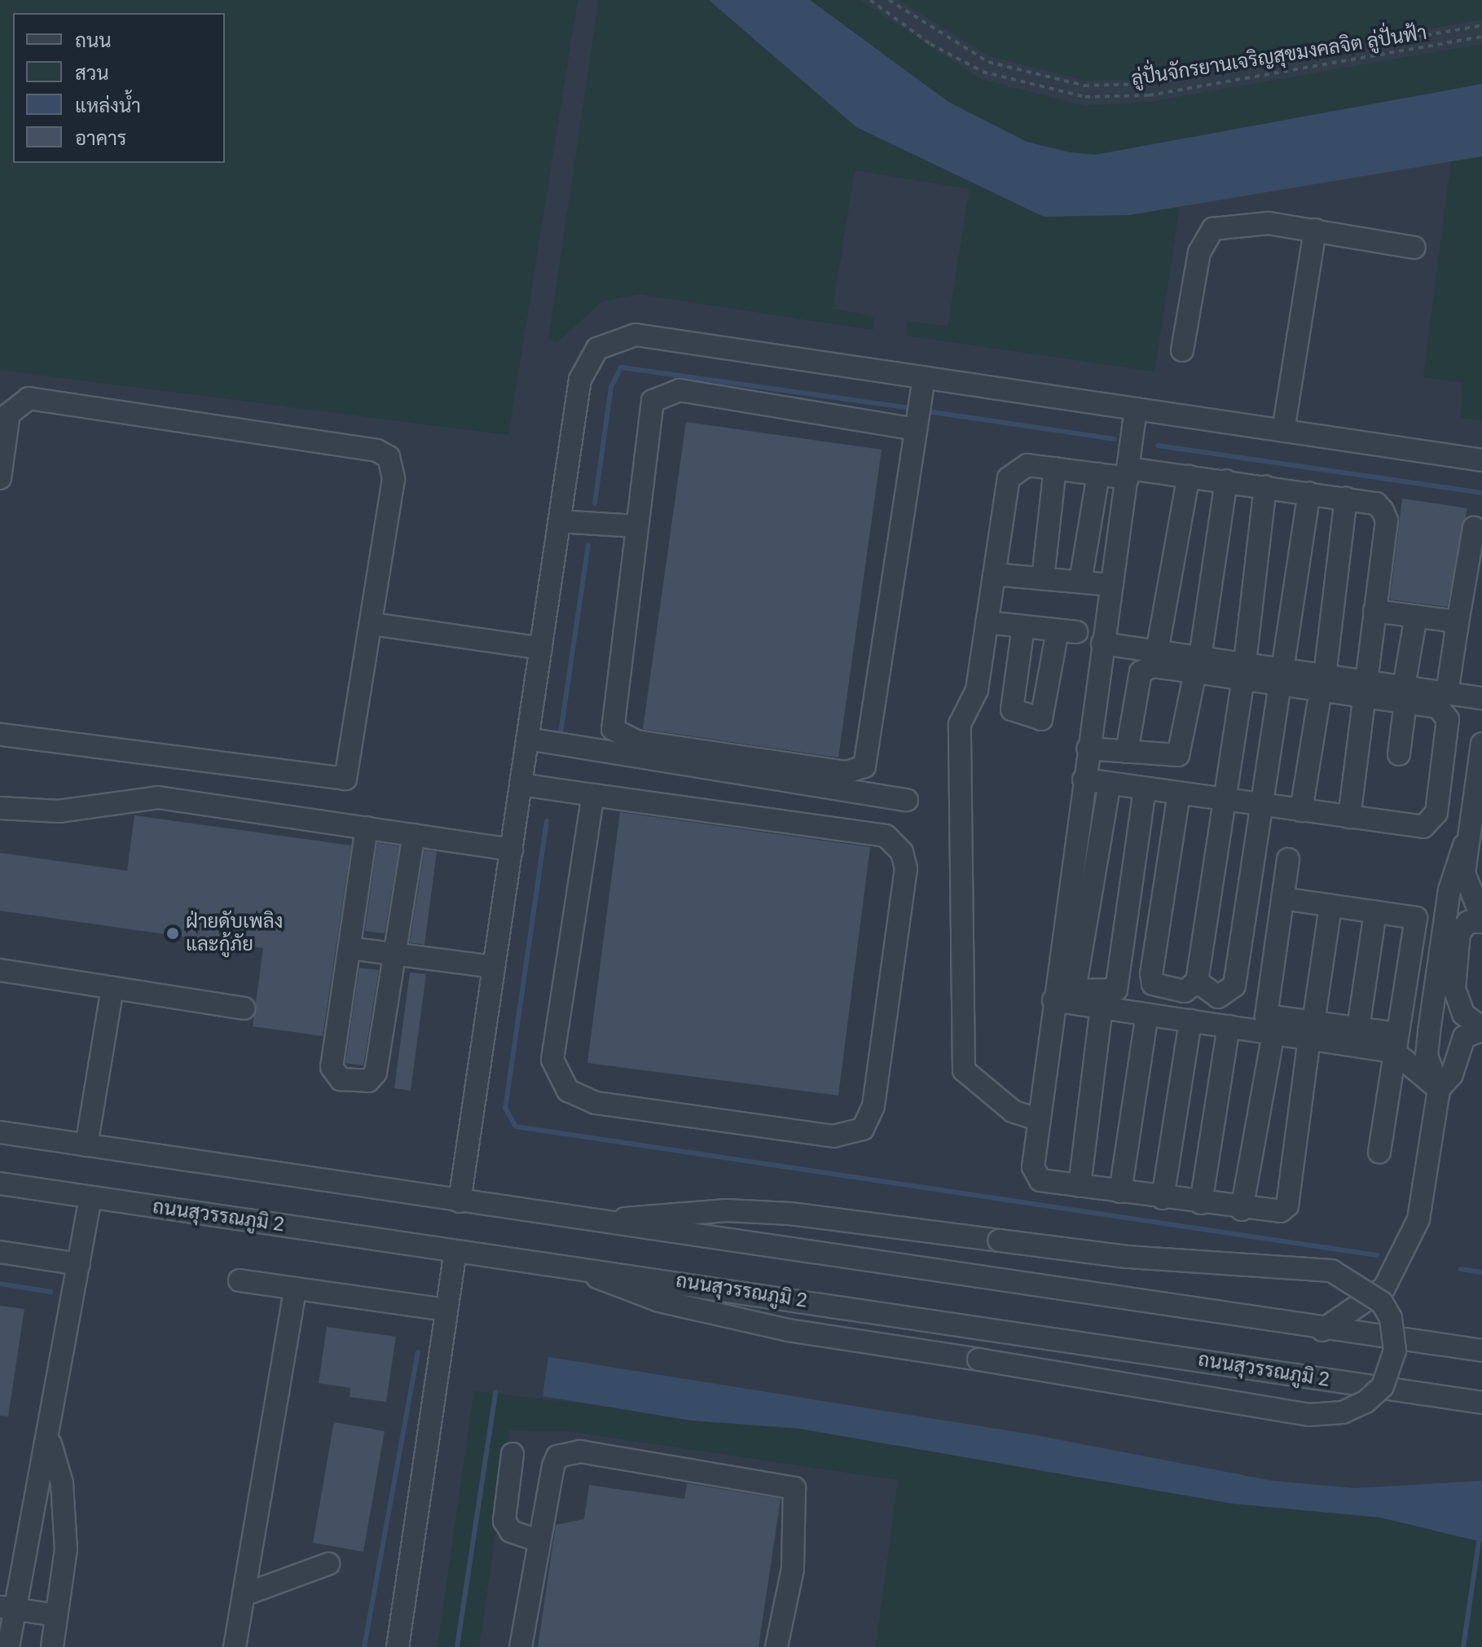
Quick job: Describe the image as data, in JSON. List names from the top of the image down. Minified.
{"streets":{"street":["ถนนสุวรรณภูมิ 2"],"path":["ลู่ปั่นจักรยานเจริญสุขมงคลจิต ลู่ปั่นฟ้า"]},"places":["ฝ่ายดับเพลิง และกู้ภัย"],"legend":["ถนน","สวน","แหล่งน้ำ","อาคาร"]}
